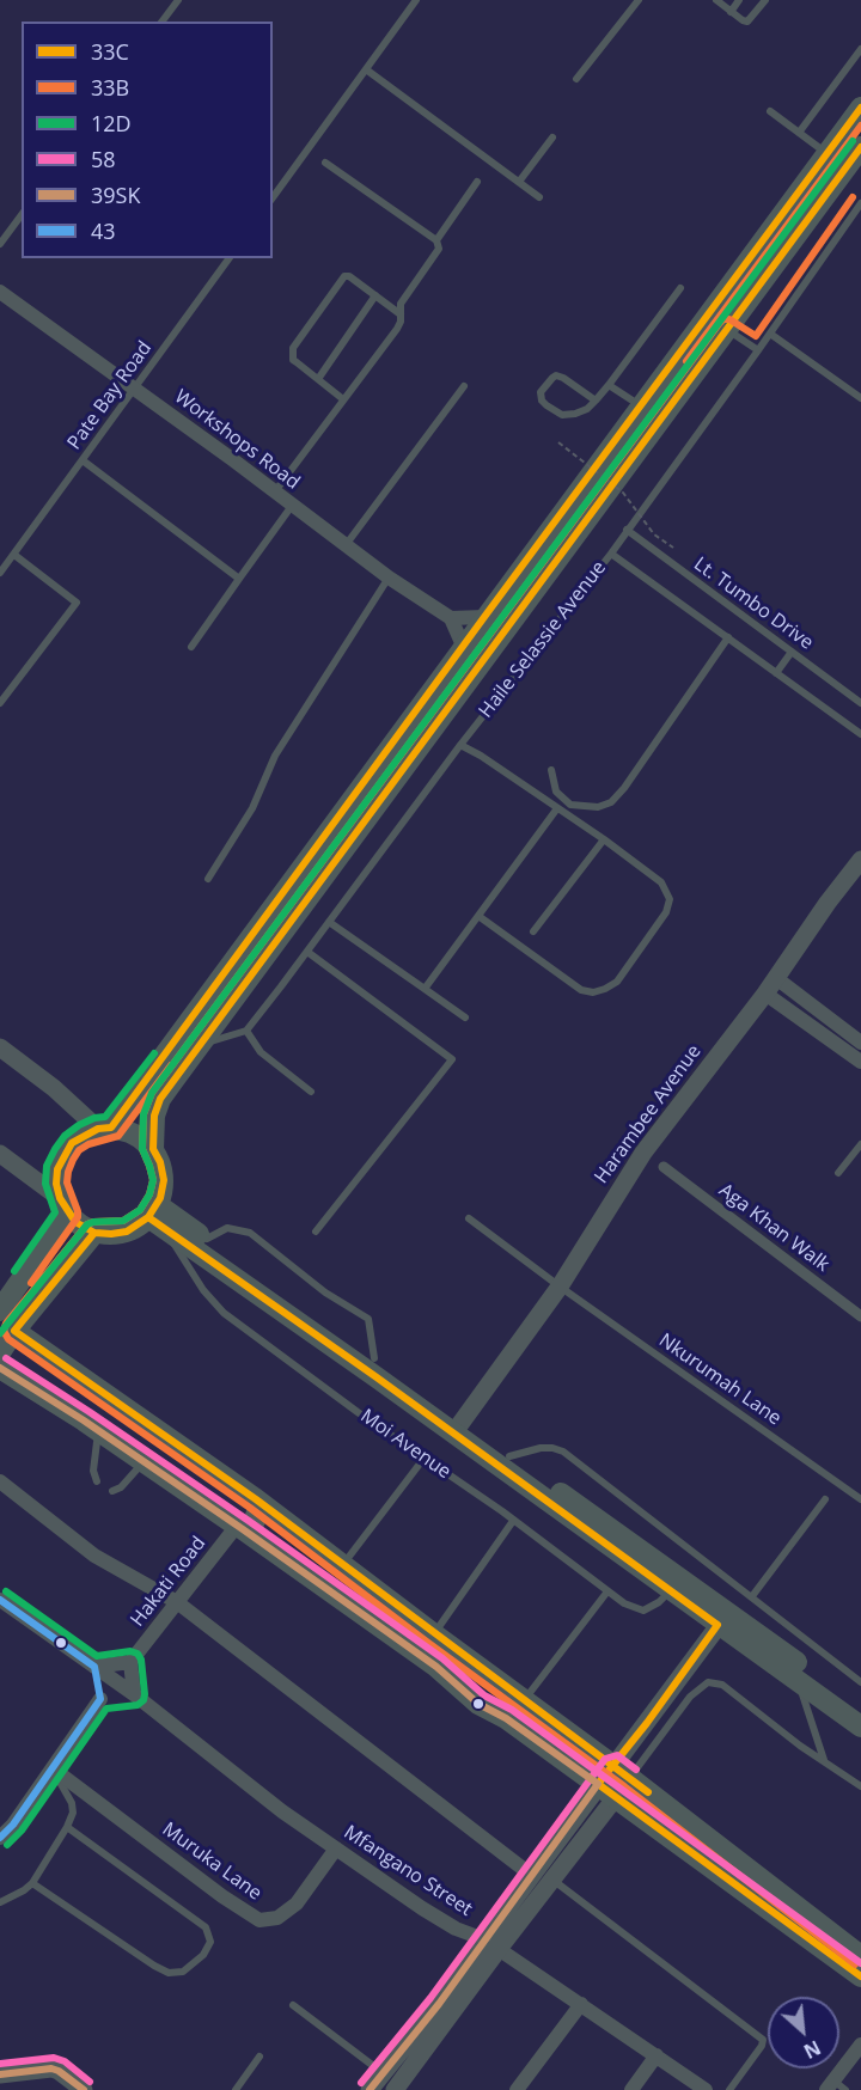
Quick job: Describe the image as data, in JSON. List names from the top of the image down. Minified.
{"streets":{"main road":["Haile Selassie Avenue","Moi Avenue"],"street":["Workshops Road","Harambee Avenue","Aga Khan Walk","Hakati Road","Muruka Lane","Mfangano Street"],"lane":["Pate Bay Road","Lt. Tumbo Drive","Nkurumah Lane"]},"crossings":[["Pate Bay Road","Workshops Road"],["Lt. Tumbo Drive","Haile Selassie Avenue"],["Haile Selassie Avenue","Moi Avenue"],["Harambee Avenue","Nkurumah Lane"],["Harambee Avenue","Moi Avenue"],["Muruka Lane","Mfangano Street"]],"lines":["transit line 33C","transit line 33B","transit line 12D","transit line 58","transit line 39SK","transit line 43"],"legend":["33C","33B","12D","58","39SK","43"],"north":"bottom right"}
